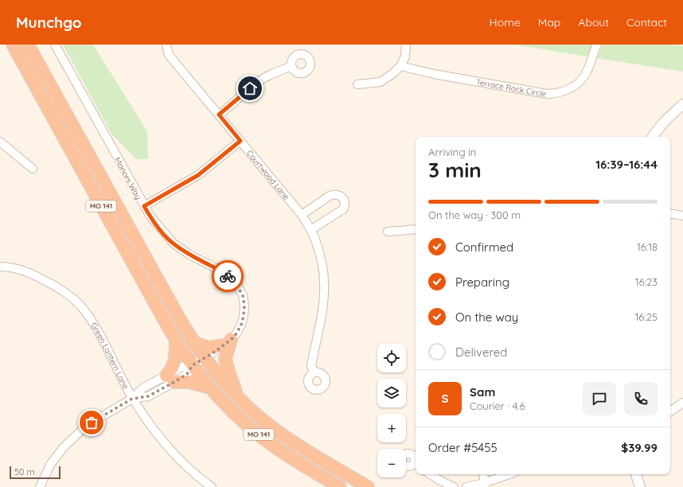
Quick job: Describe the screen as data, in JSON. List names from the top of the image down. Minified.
{"streets":{"highway":["MO 141"],"street":["Terrace Rock Circle","Courtwood Lane","Manors Way","Green Lantern Lane"]},"crossings":[["Manors Way","MO 141"],["Manors Way","Green Lantern Lane"]],"scale_bar":"50 m","page":{"header":"Munchgo","nav":["Home","Map","About","Contact"],"heading":["3 min","Arriving in","16:39–16:44"],"panel":["Sam","Courier · 4.6","Order #5455","$39.99"],"bar":"On the way · 300 m","list":[["Confirmed","16:18"],["Preparing","16:23"],["On the way","16:25"],"Delivered"],"map_buttons":["+","−"],"round":"S","scale":"50 m"}}
